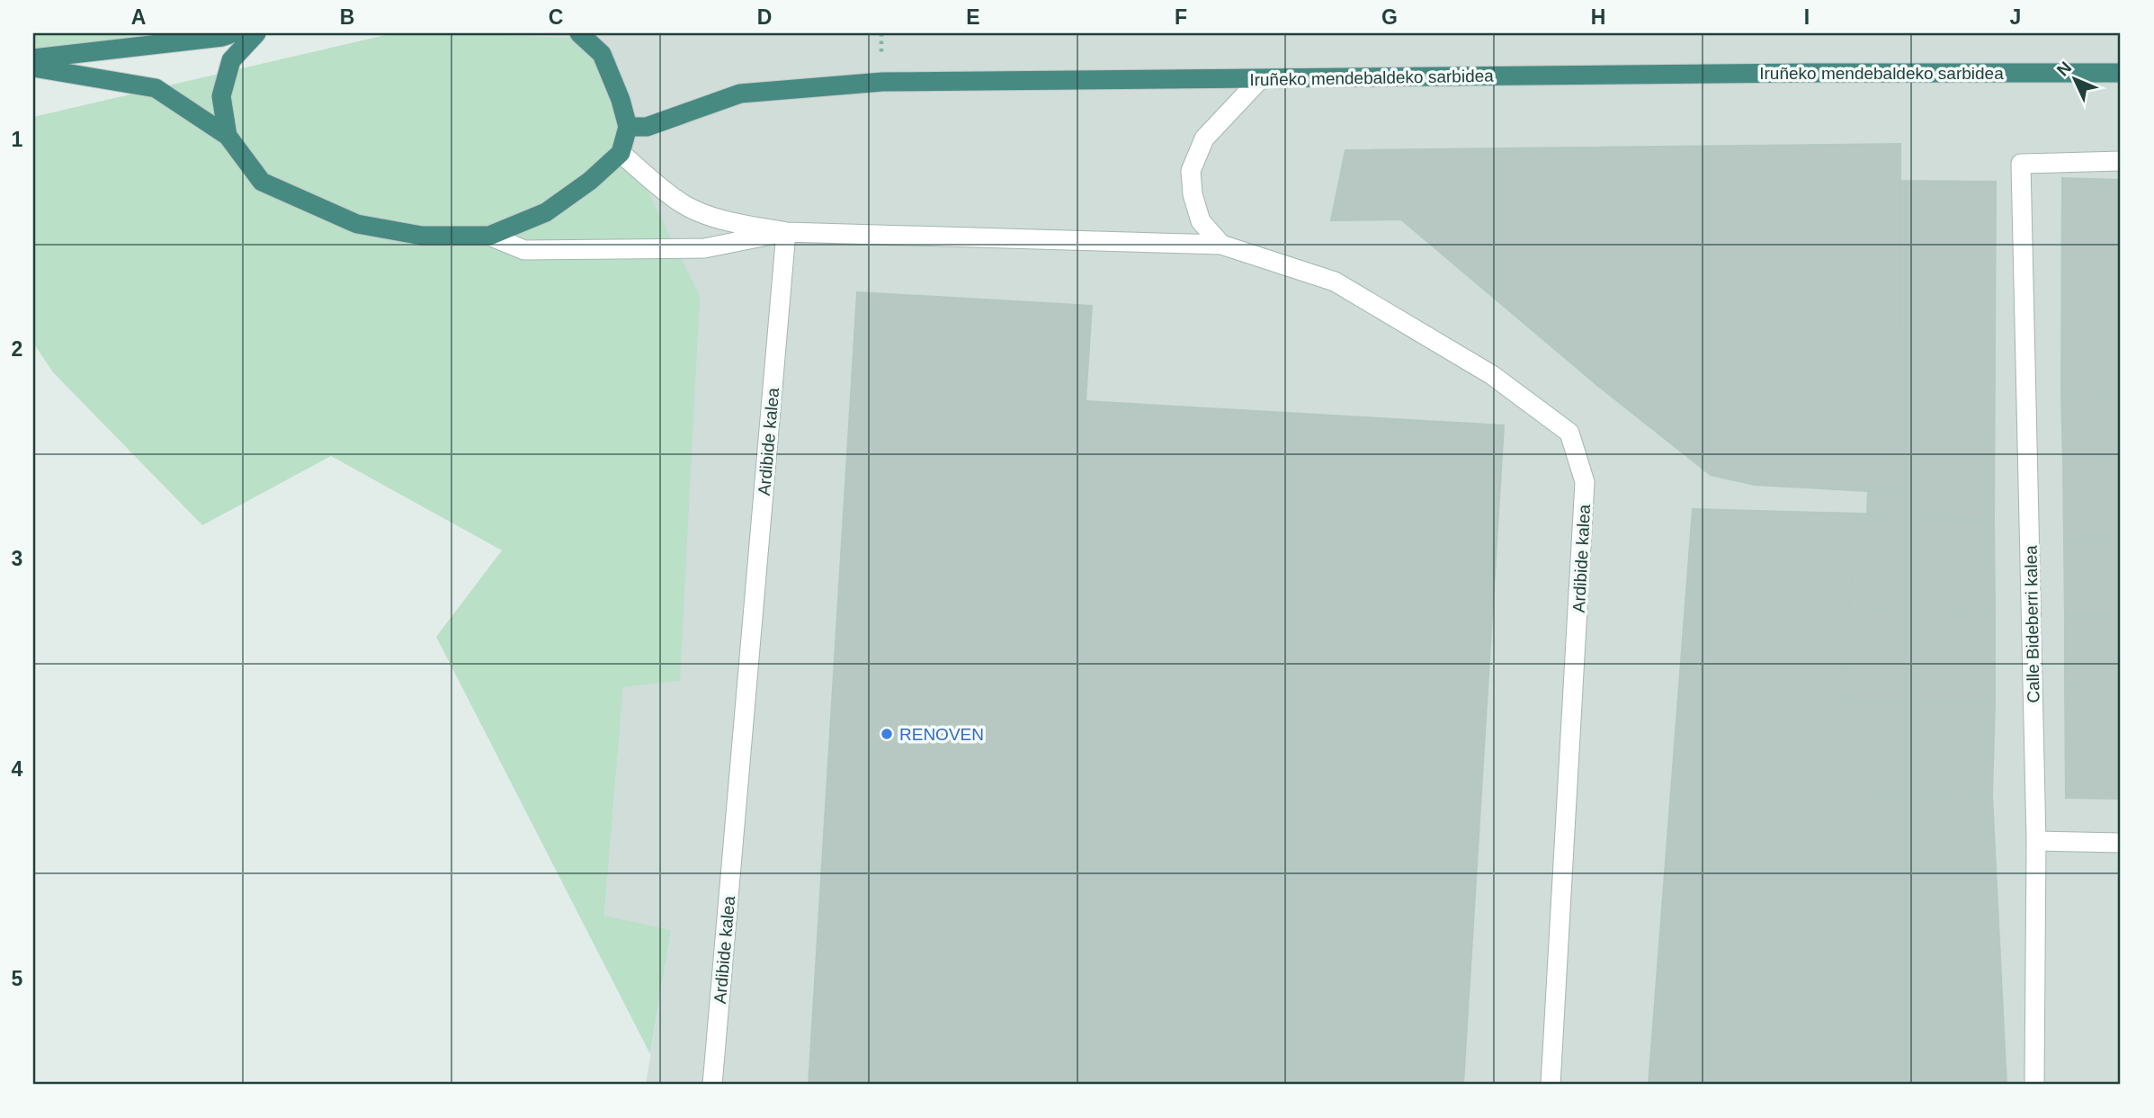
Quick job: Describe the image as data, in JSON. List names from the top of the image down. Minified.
{"streets":{"highway":["Iruñeko mendebaldeko sarbidea"],"street":["Ardibide kalea","Calle Bideberri kalea"]},"places":["RENOVEN"],"north":"top left","grid":{"columns":["A","B","C","D","E","F","G","H","I","J"],"rows":["1","2","3","4","5"]}}
